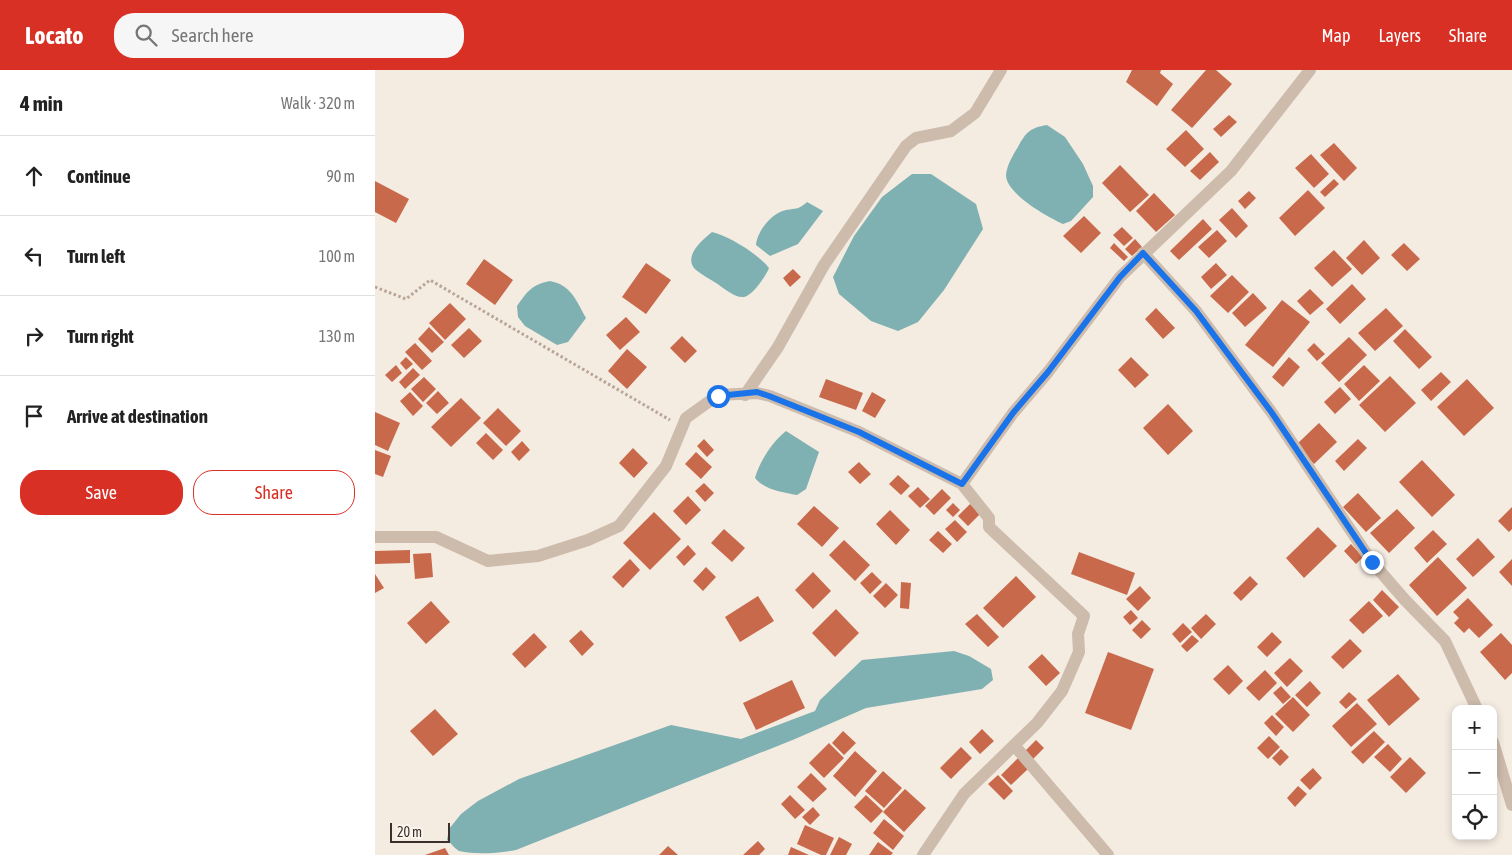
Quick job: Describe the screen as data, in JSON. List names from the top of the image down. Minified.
{"scale_bar":"20 m","page":{"header":"Locato","search":"Search here","nav":["Map","Layers","Share"],"heading":["4 min","Walk · 320 m"],"list":[["Continue","90 m"],["Turn left","100 m"],["Turn right","130 m"],"Arrive at destination"],"buttons":["Save","Share"],"map_buttons":["+","−"],"scale":"20 m"}}
